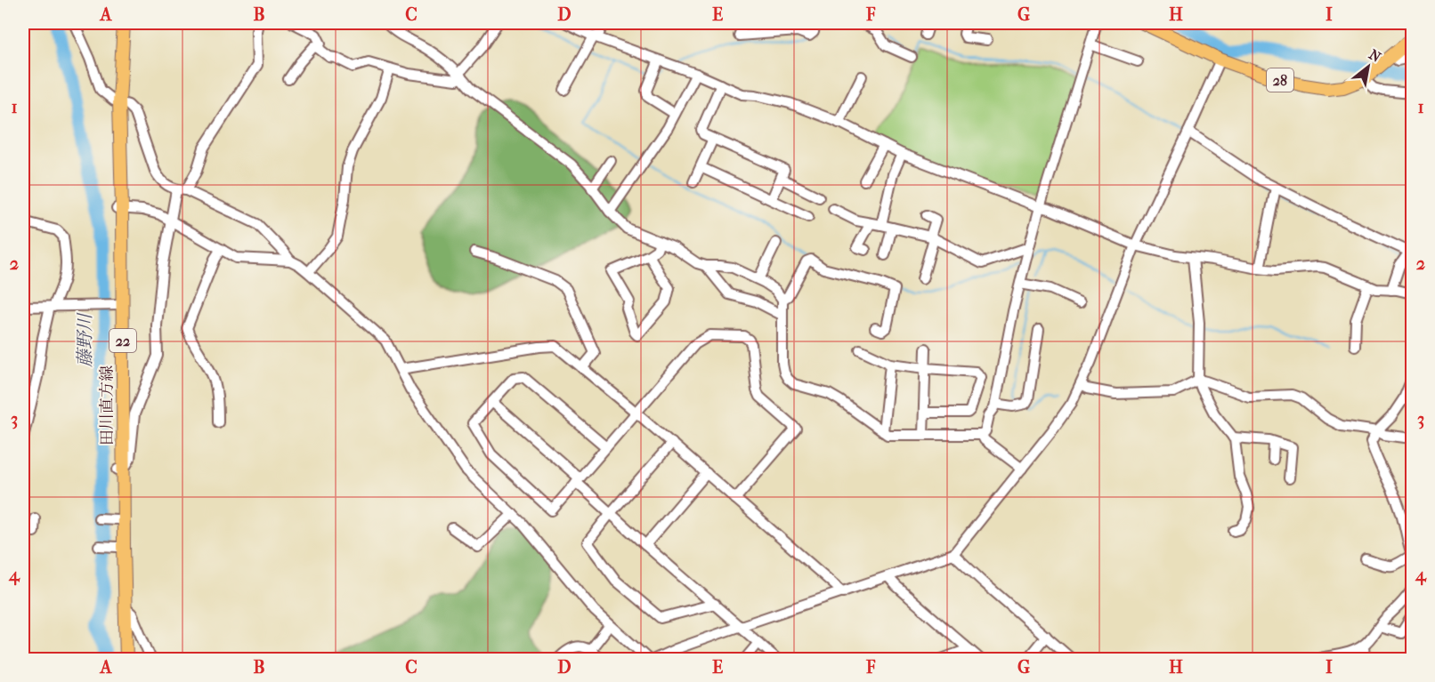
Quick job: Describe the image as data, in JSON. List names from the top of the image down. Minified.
{"streets":{"main road":["28","22","田川直方線"]},"water":["藤野川"],"north":"top right","grid":{"columns":["A","B","C","D","E","F","G","H","I"],"rows":["1","2","3","4"]}}
